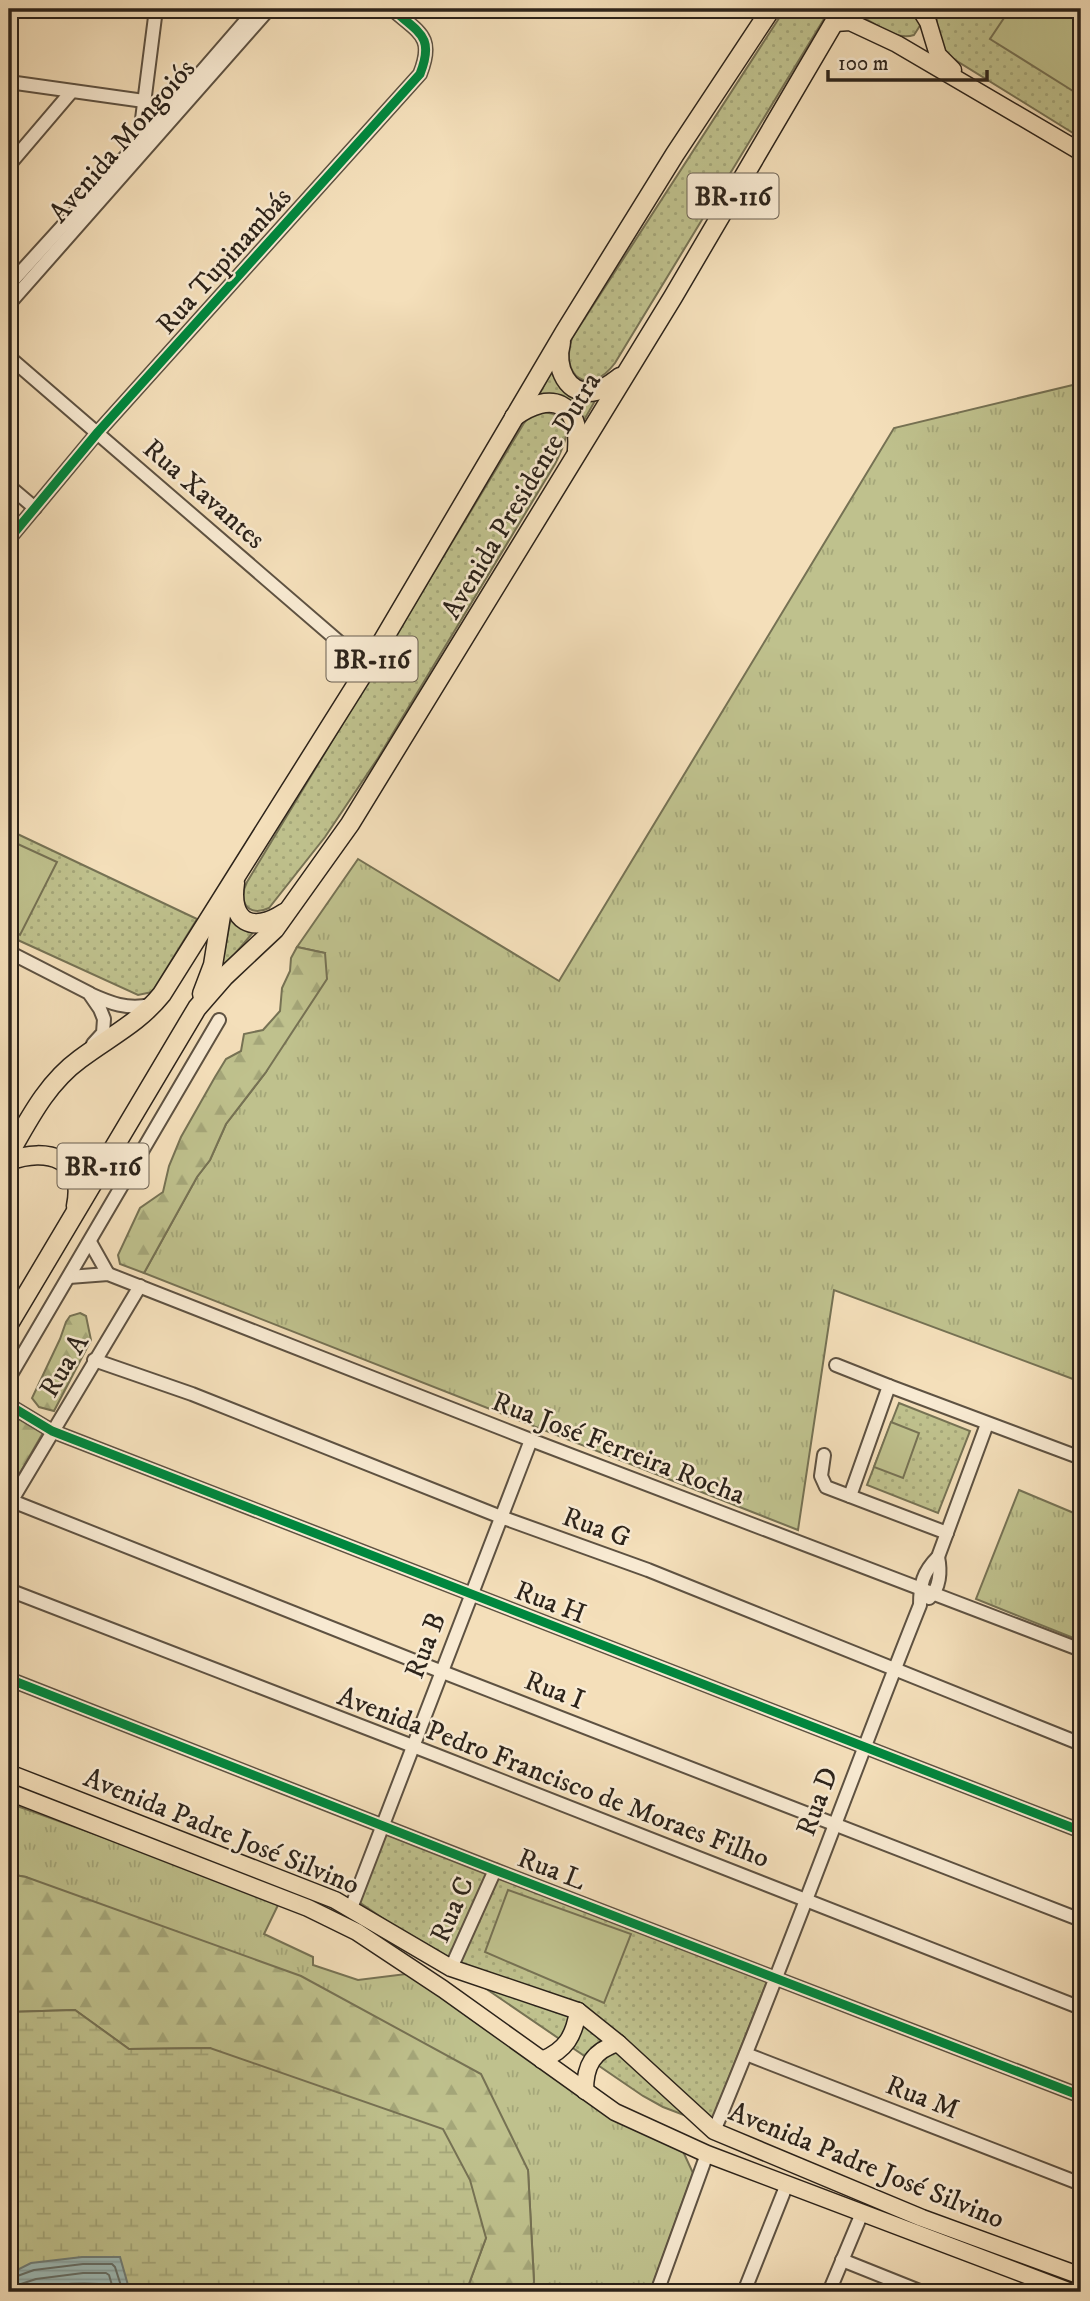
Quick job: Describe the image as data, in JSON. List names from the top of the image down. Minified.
{"streets":{"highway":["BR-116","Avenida Presidente Dutra"],"main road":["Avenida Padre José Silvino"],"street":["Avenida Mongoiós","Rua Tupinambás","Rua Xavantes","Rua A","Rua José Ferreira Rocha","Rua G","Rua H","Rua B","Rua I","Avenida Pedro Francisco de Moraes Filho","Rua D","Rua L","Rua C","Rua M"]},"crossings":[["Rua Tupinambás","Rua Xavantes"],["Rua Xavantes","Avenida Presidente Dutra"],["Rua A","Rua José Ferreira Rocha"],["Rua A","Rua G"],["Rua A","Rua H"],["Rua A","Rua I"],["Rua José Ferreira Rocha","Rua B"],["Rua José Ferreira Rocha","Rua D"],["Rua G","Rua B"],["Rua G","Rua D"],["Rua H","Rua B"],["Rua H","Rua D"],["Rua B","Rua I"],["Rua B","Avenida Pedro Francisco de Moraes Filho"],["Rua B","Avenida Padre José Silvino"],["Rua B","Rua L"],["Rua I","Rua D"],["Avenida Pedro Francisco de Moraes Filho","Rua D"],["Rua D","Avenida Padre José Silvino"],["Rua D","Rua L"],["Rua D","Rua M"],["Avenida Padre José Silvino","Rua C"],["Rua L","Rua C"]],"scale_bar":"100 m"}
